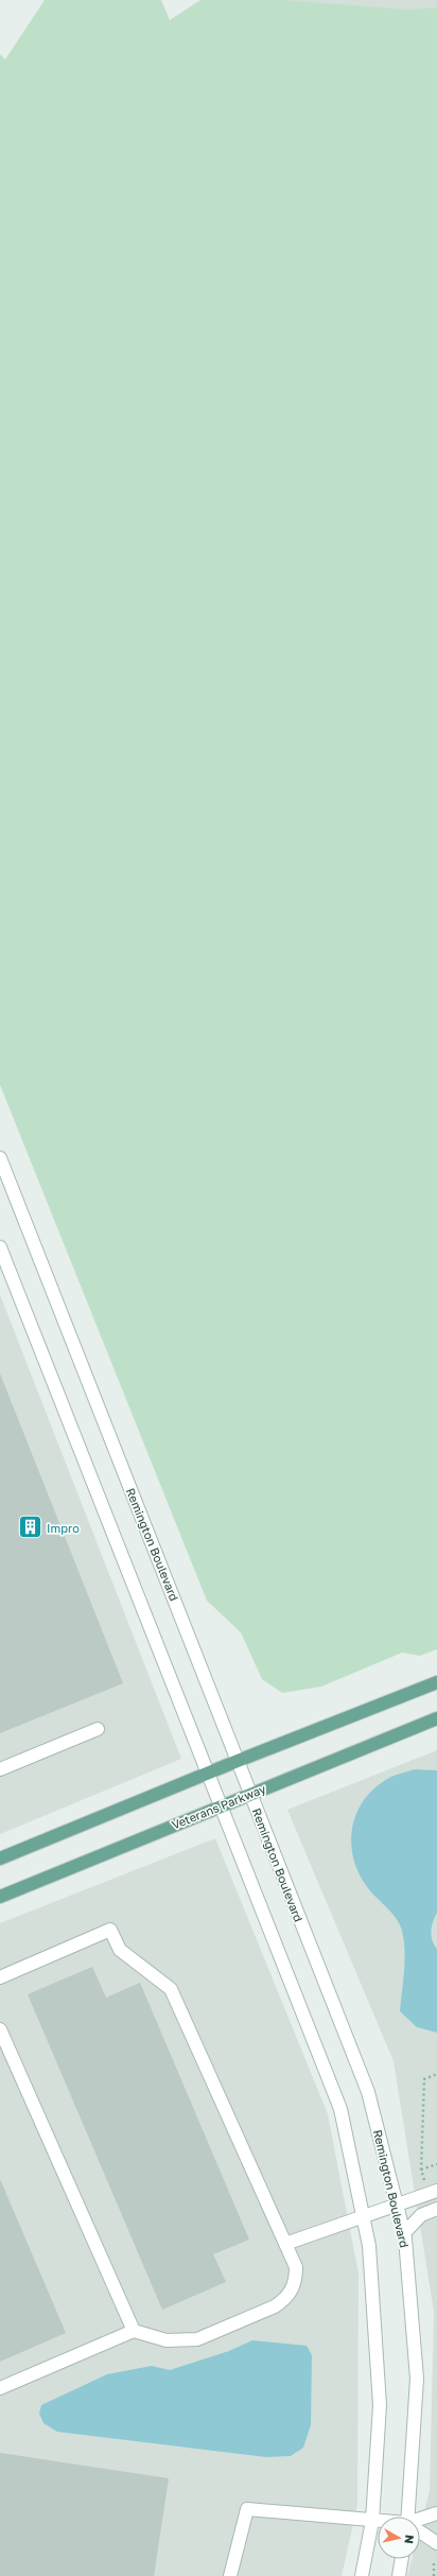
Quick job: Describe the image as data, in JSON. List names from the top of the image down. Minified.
{"streets":{"main road":["Veterans Parkway"],"street":["Remington Boulevard"]},"crossings":[["Remington Boulevard","Veterans Parkway"]],"places":{"building":["Impro"]},"north":"right"}
